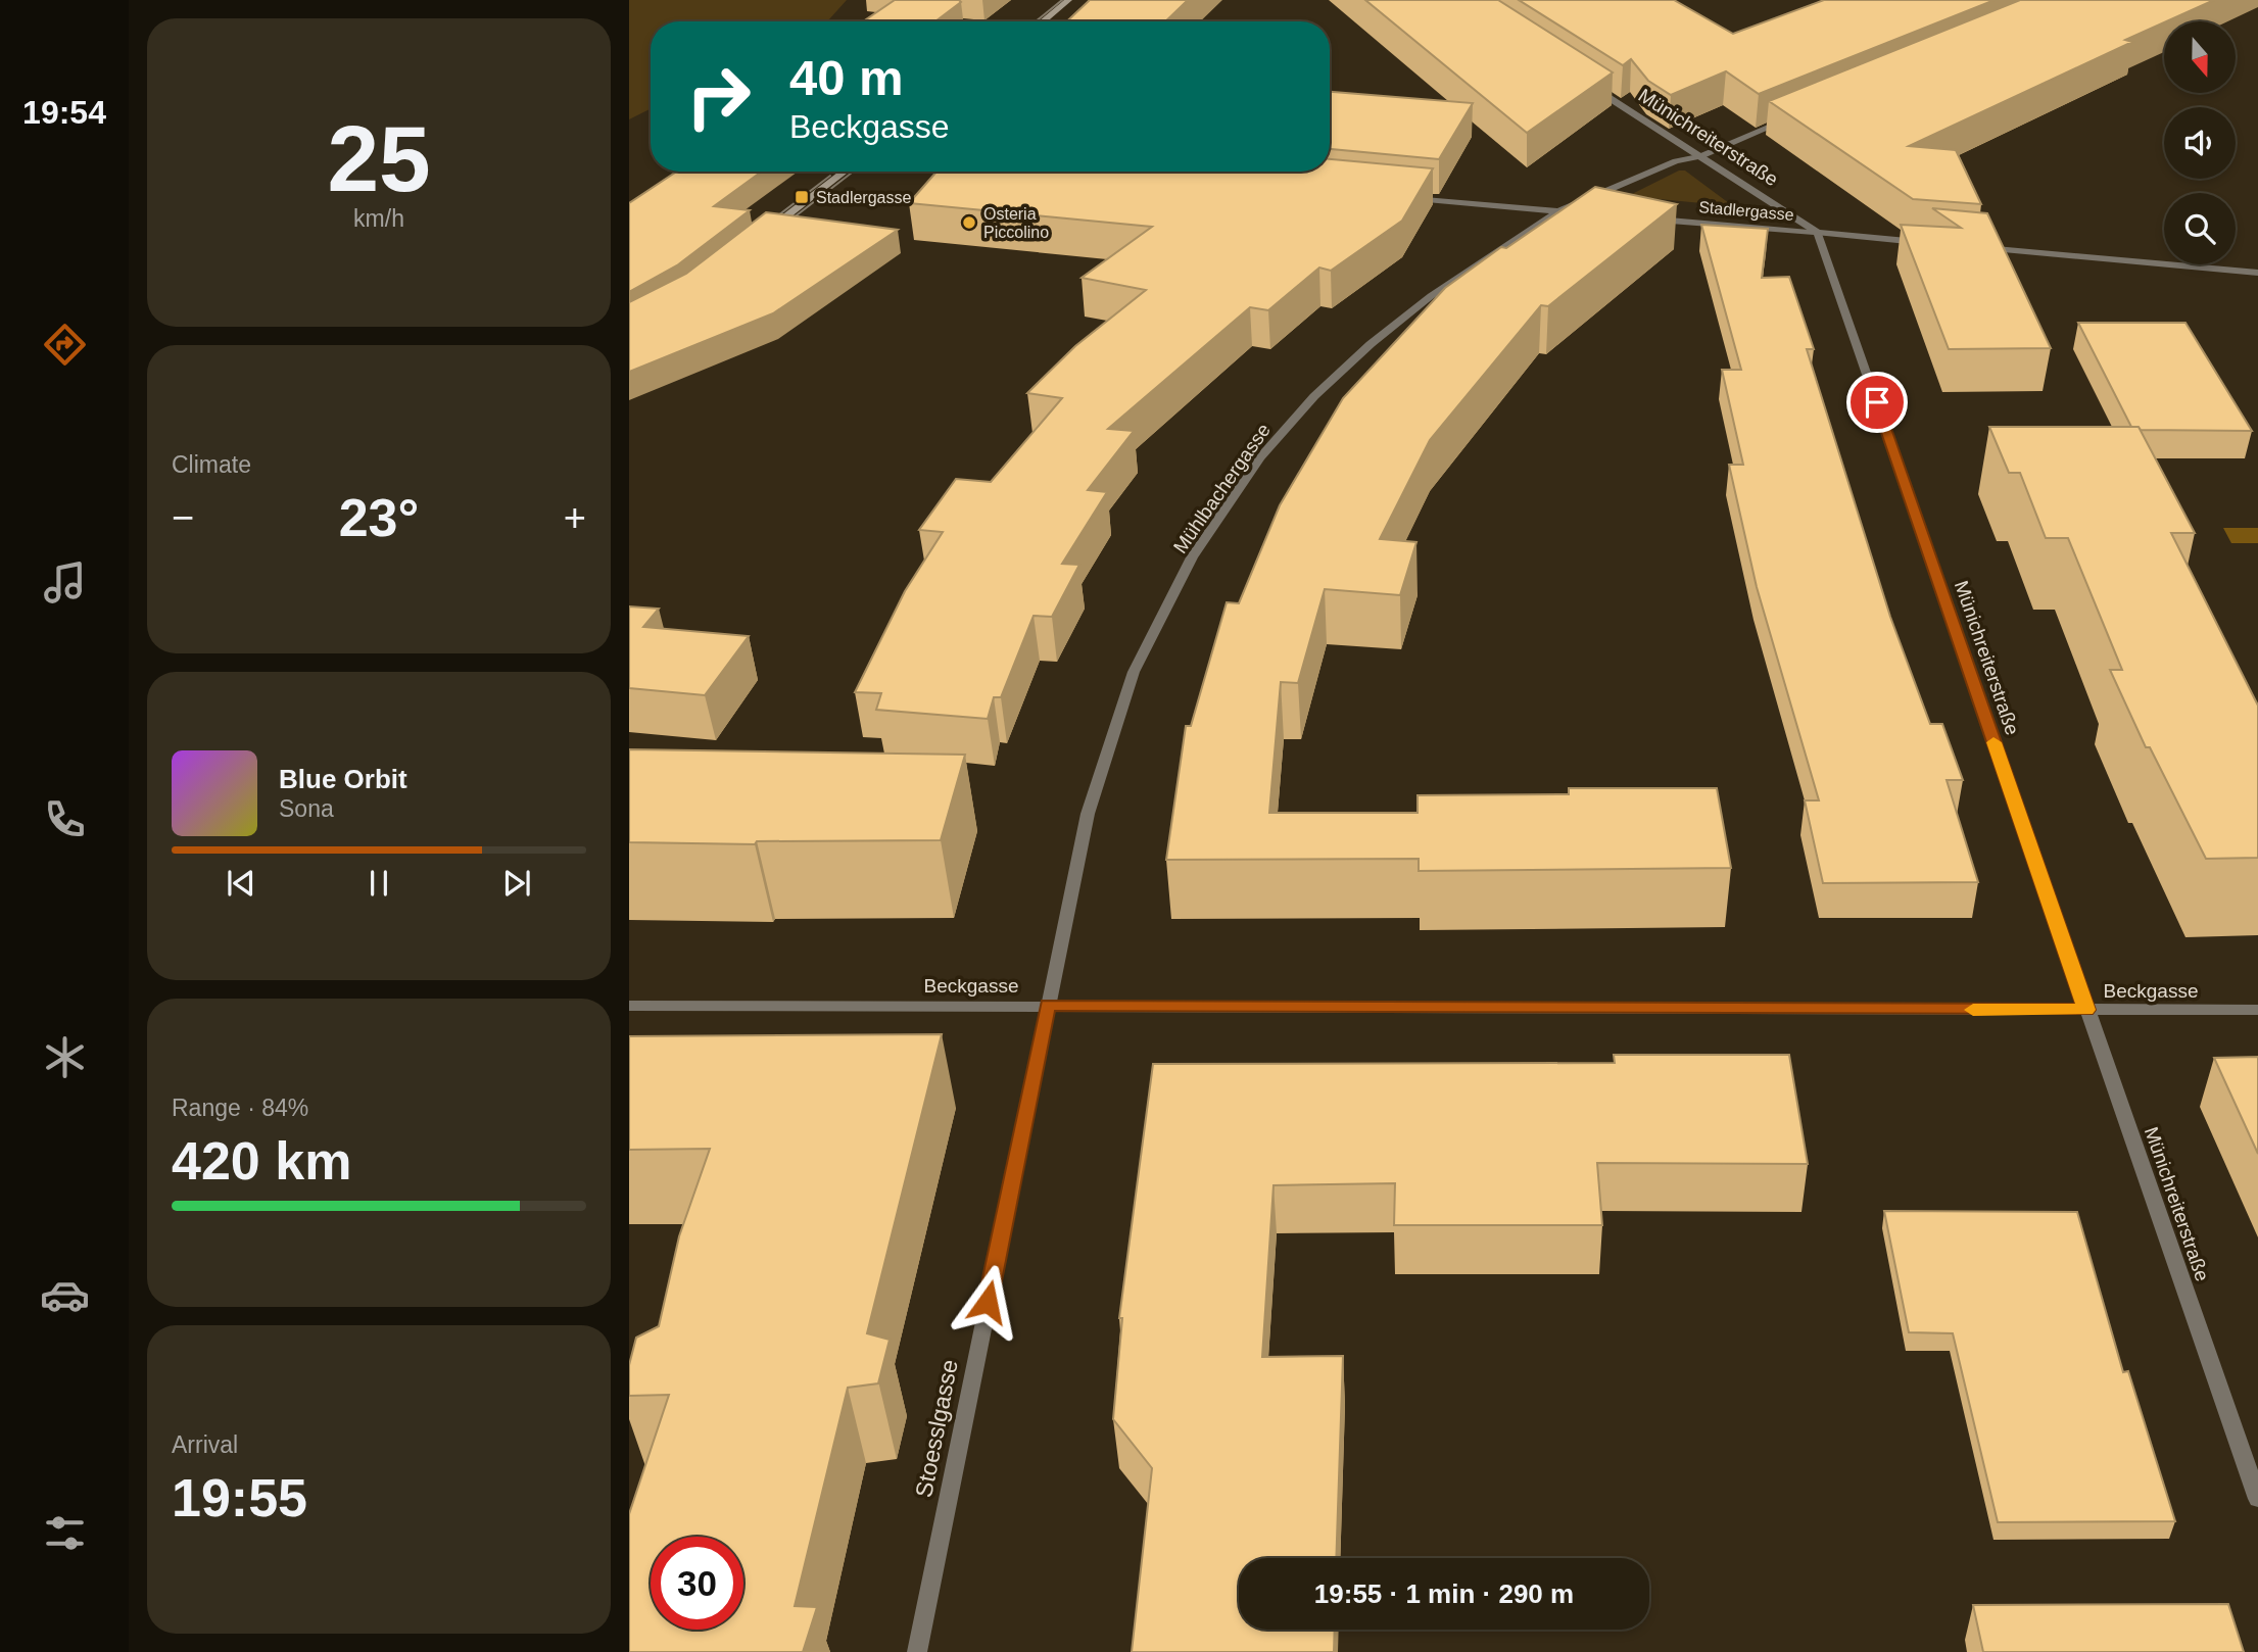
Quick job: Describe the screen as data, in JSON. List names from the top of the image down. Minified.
{"streets":{"street":["Münichreiterstraße","Stadlergasse","Mühlbachergasse","Beckgasse","Stoesslgasse"]},"crossings":[["Münichreiterstraße","Stadlergasse"],["Münichreiterstraße","Mühlbachergasse"],["Münichreiterstraße","Beckgasse"],["Mühlbachergasse","Beckgasse"],["Mühlbachergasse","Stoesslgasse"],["Beckgasse","Stoesslgasse"]],"places":{"transit":["Stadlergasse"],"other":["Osteria Piccolino"]},"north":"bottom","page":{"tabs":"19:54","tile":[["25","km/h"],"Climate",["Range · 84%","420 km"],["Arrival","19:55"]],"turn":["40 m","Beckgasse"],"heat":["−","23°","+"],"song":["Blue Orbit","Sona"],"limit":"30","trip":"19:55 · 1 min · 290 m"}}
